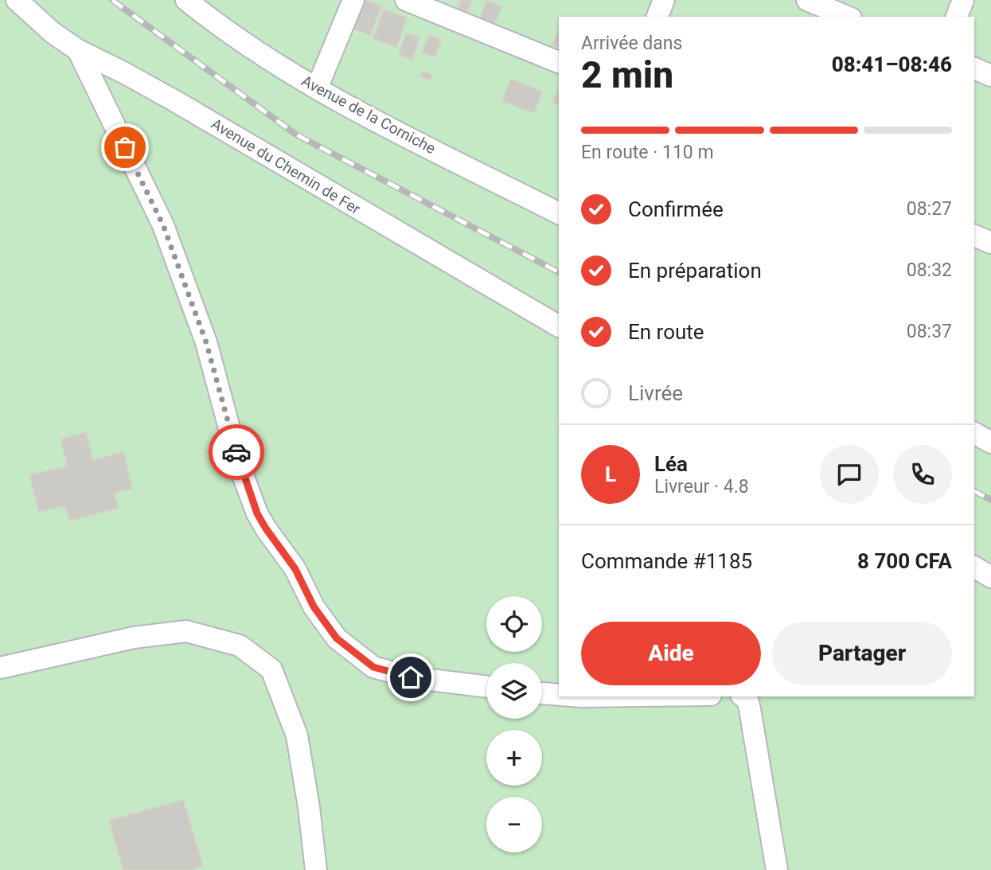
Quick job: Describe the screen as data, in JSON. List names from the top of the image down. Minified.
{"streets":{"street":["Avenue de la Corniche","Avenue du Chemin de Fer"]},"page":{"heading":["2 min","Arrivée dans","08:41–08:46"],"panel":["Léa","Livreur · 4.8","Commande #1185","8 700 CFA"],"bar":"En route · 110 m","list":[["Confirmée","08:27"],["En préparation","08:32"],["En route","08:37"],"Livrée"],"round":"L","map_buttons":["+","−"],"buttons":["Aide","Partager"]}}
